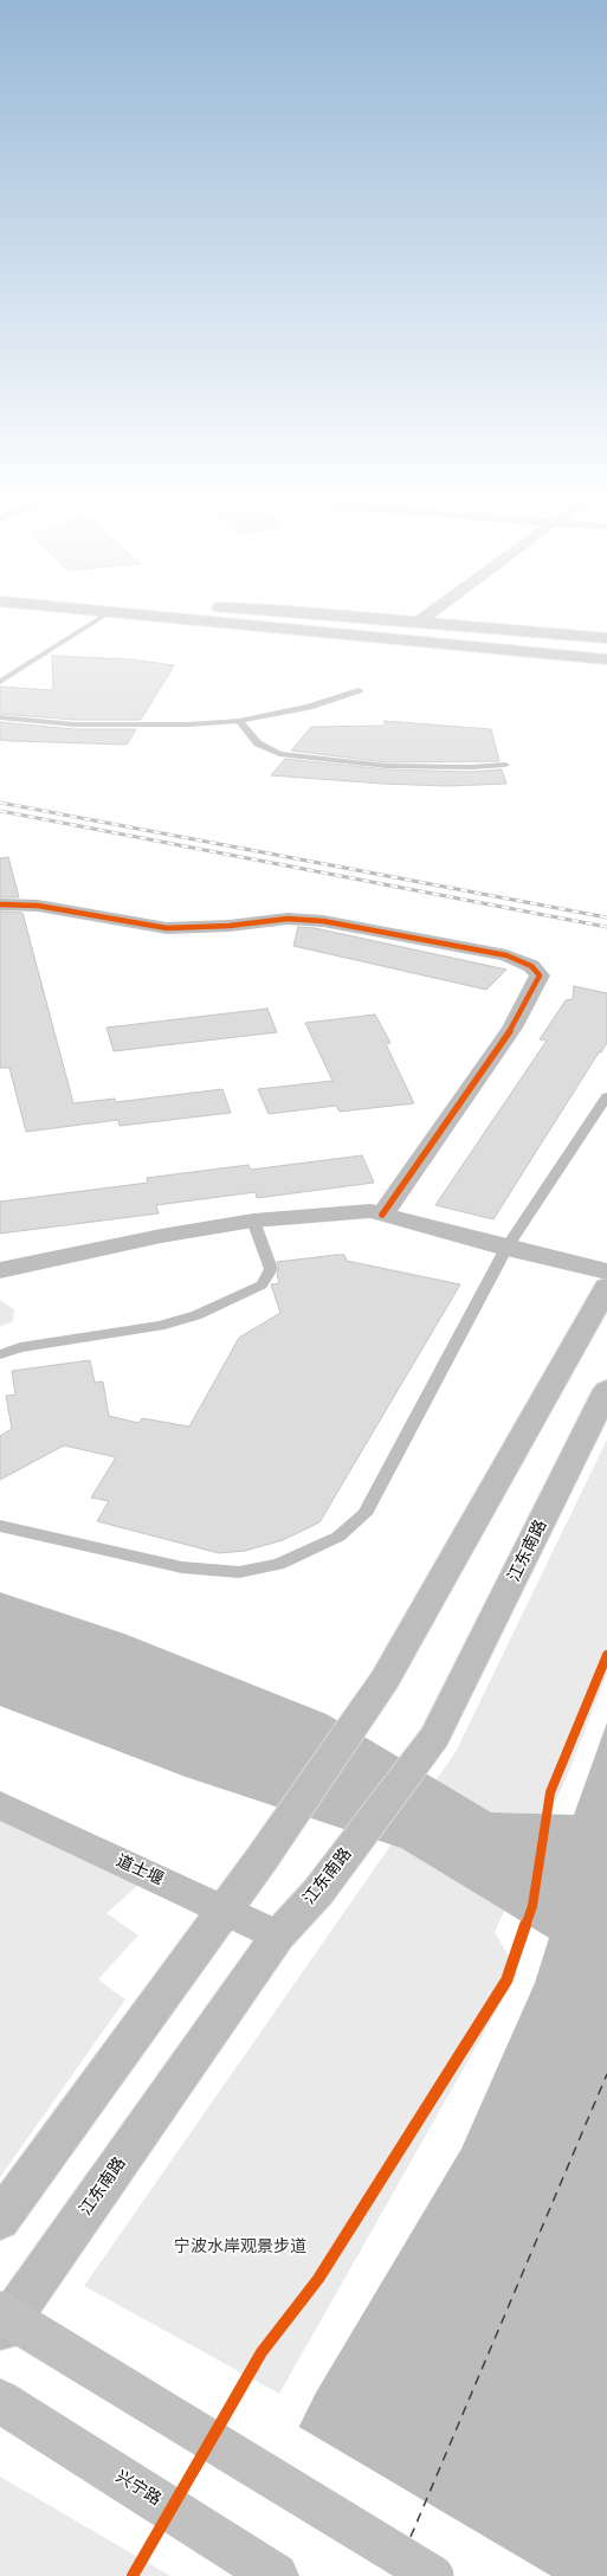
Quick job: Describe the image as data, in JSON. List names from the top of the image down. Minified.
{"streets":{"main road":["江东南路","兴宁路"],"street":["道士堰"]},"crossings":[["江东南路","道士堰"]],"parks":["宁波水岸观景步道"]}
